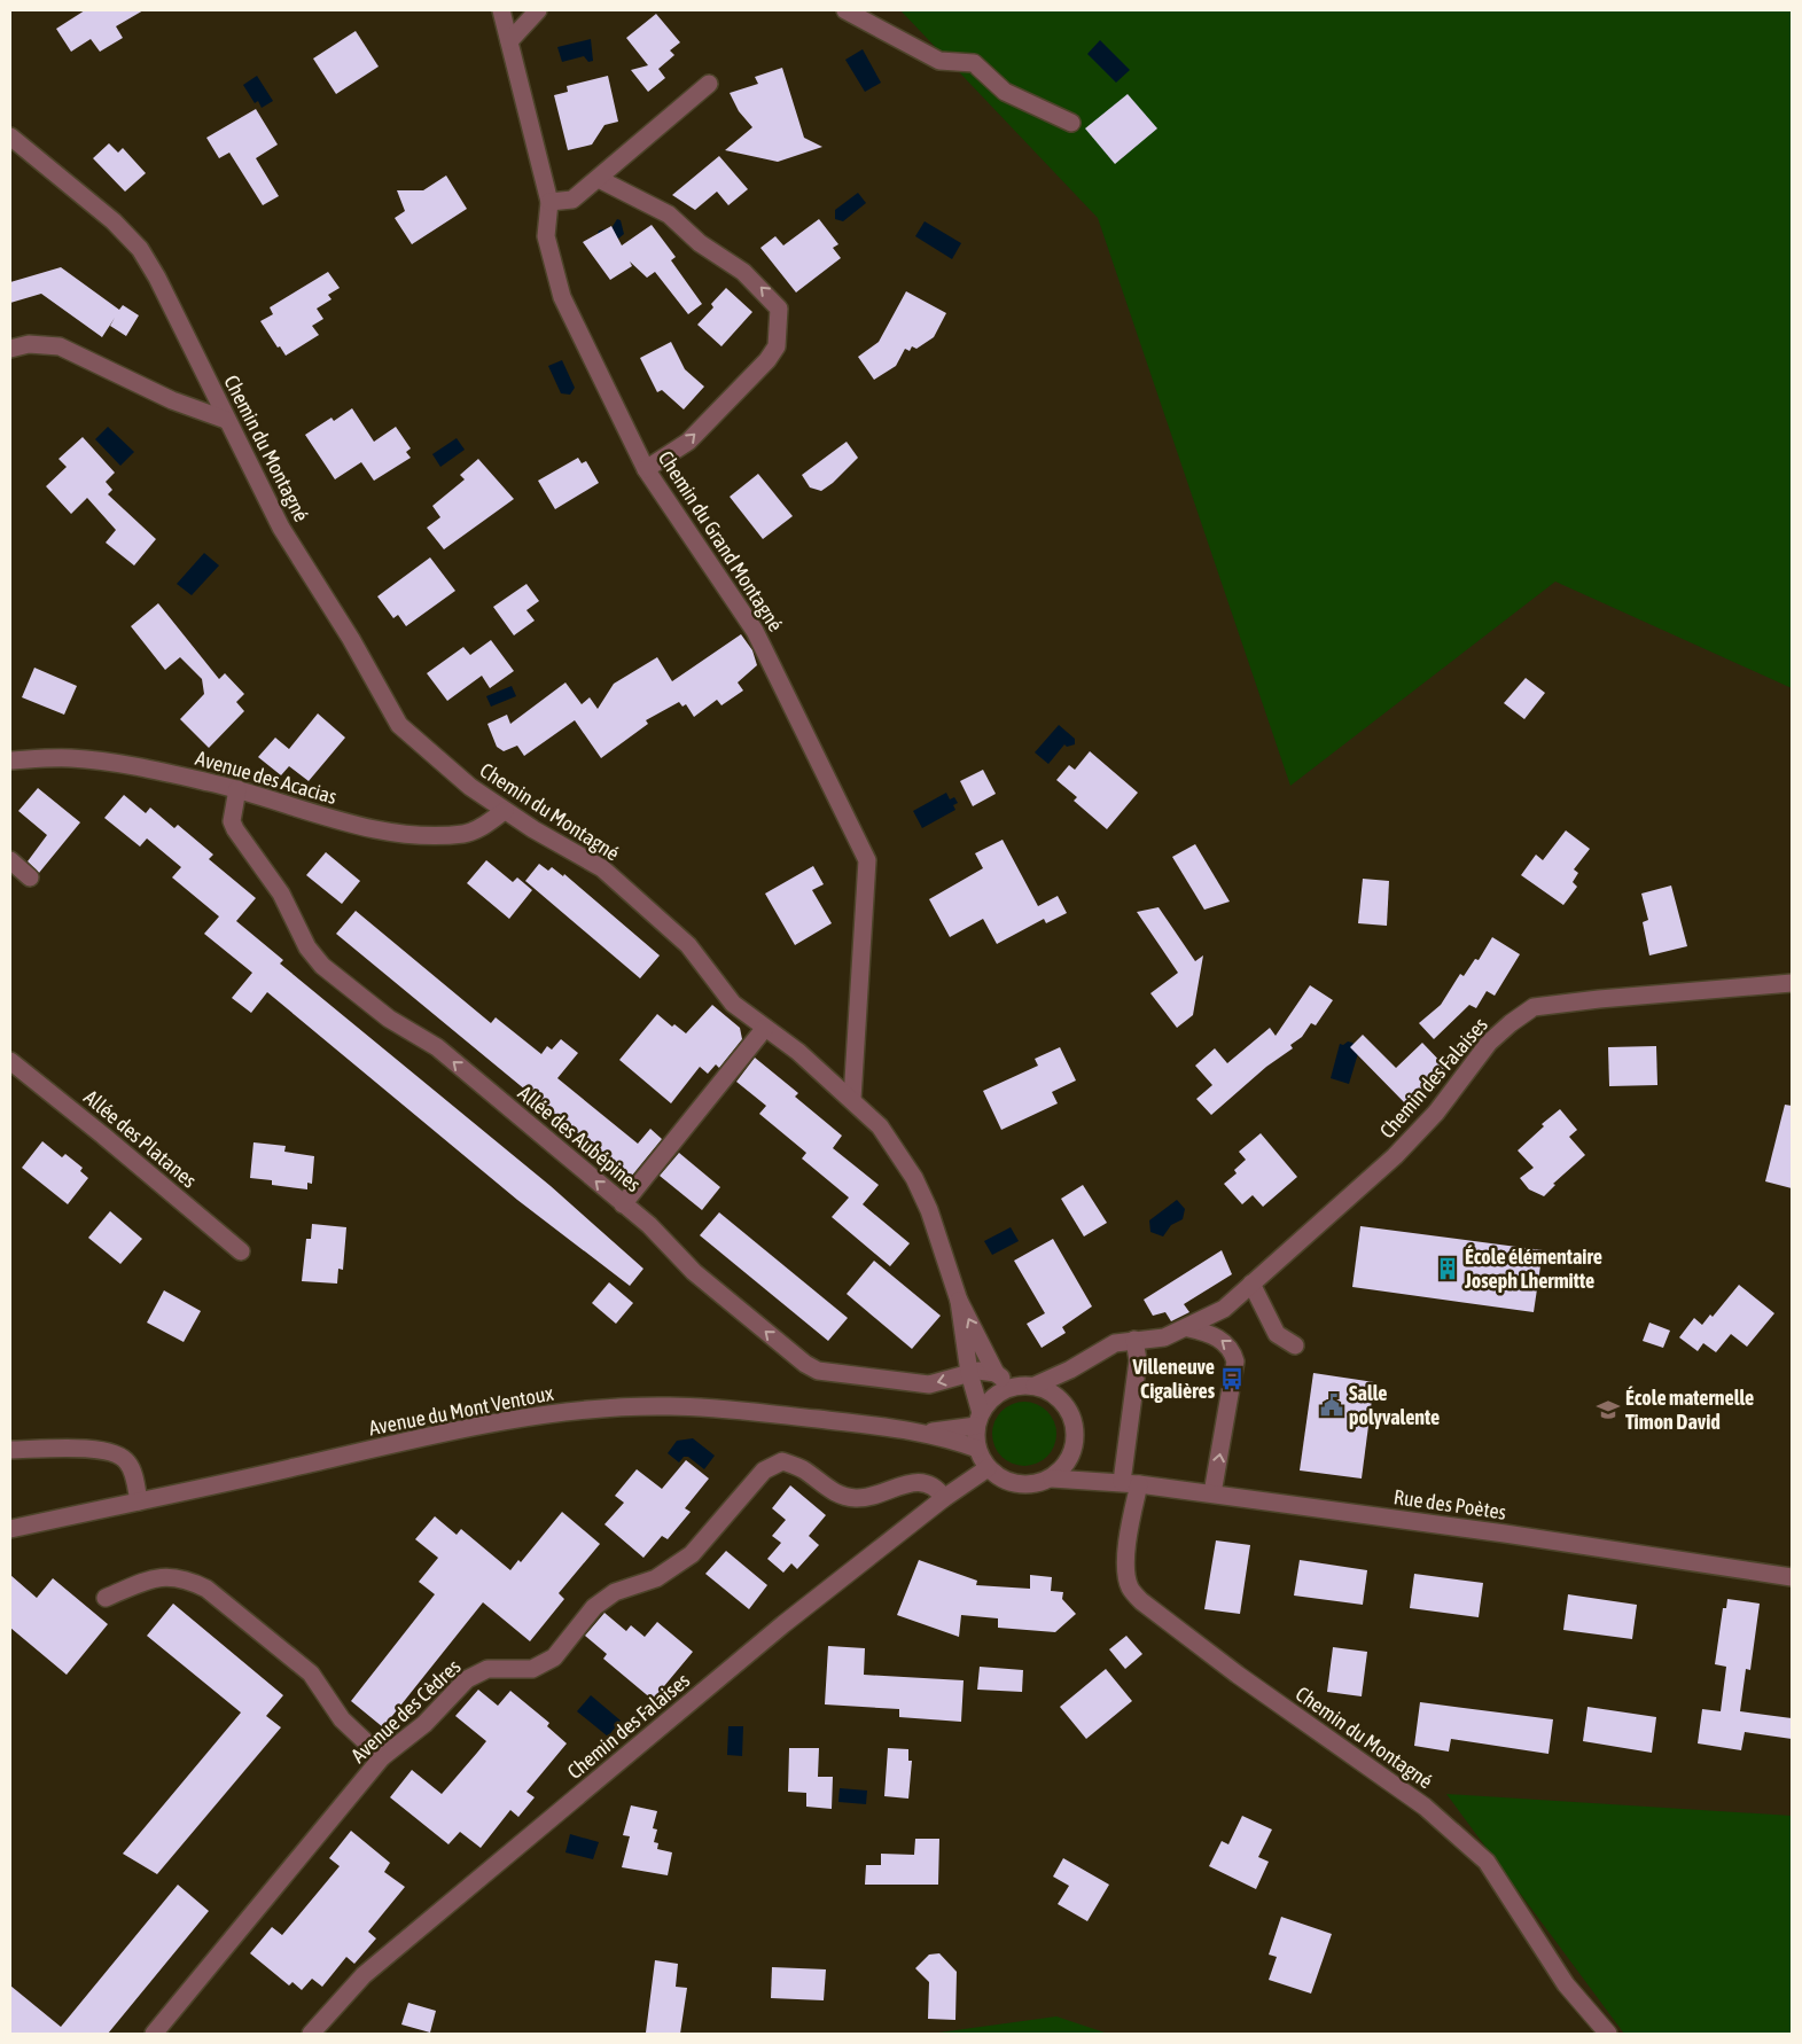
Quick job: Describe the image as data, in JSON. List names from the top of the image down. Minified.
{"streets":{"street":["Chemin du Montagné","Chemin du Grand Montagné","Avenue des Acacias","Chemin des Falaises","Allée des Platanes","Allée des Aubépines","Avenue du Mont Ventoux","Rue des Poètes","Avenue des Cèdres"]},"crossings":[["Chemin du Montagné","Chemin du Grand Montagné"],["Chemin du Montagné","Avenue des Acacias"],["Chemin du Montagné","Chemin des Falaises"],["Chemin du Montagné","Allée des Aubépines"],["Chemin du Montagné","Avenue du Mont Ventoux"],["Chemin du Montagné","Rue des Poètes"],["Avenue des Acacias","Allée des Aubépines"],["Chemin des Falaises","Avenue du Mont Ventoux"],["Chemin des Falaises","Rue des Poètes"],["Chemin des Falaises","Avenue des Cèdres"],["Avenue du Mont Ventoux","Rue des Poètes"]],"one_way":["Allée des Aubépines"],"places":{"building":["École élémentaire Joseph Lhermitte"],"bus stop":["Villeneuve Cigalières"],"public building":["Salle polyvalente"],"school or university":["École maternelle Timon David"]}}
